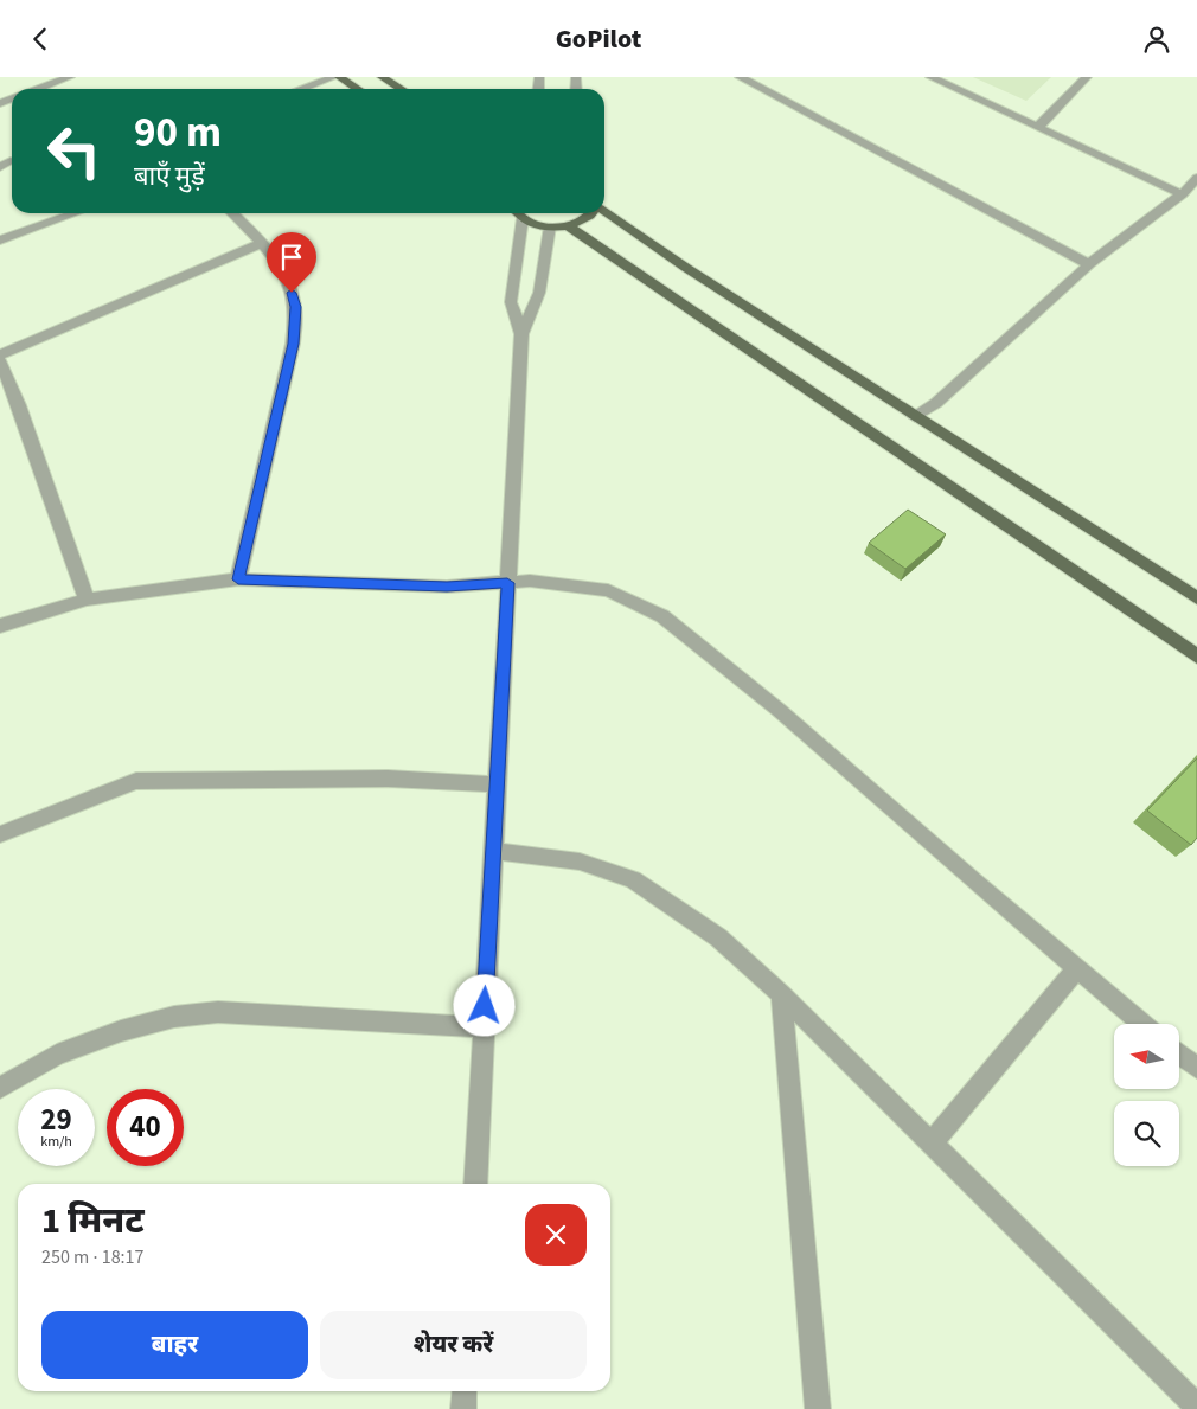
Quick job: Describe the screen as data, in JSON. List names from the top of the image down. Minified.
{"north":"left","page":{"header":"GoPilot","turn":["90 m","बाएँ मुड़ें"],"speed":"29 km/h","limit":"40","heading":["1 मिनट","250 m · 18:17"],"buttons":["बाहर","शेयर करें"]}}
